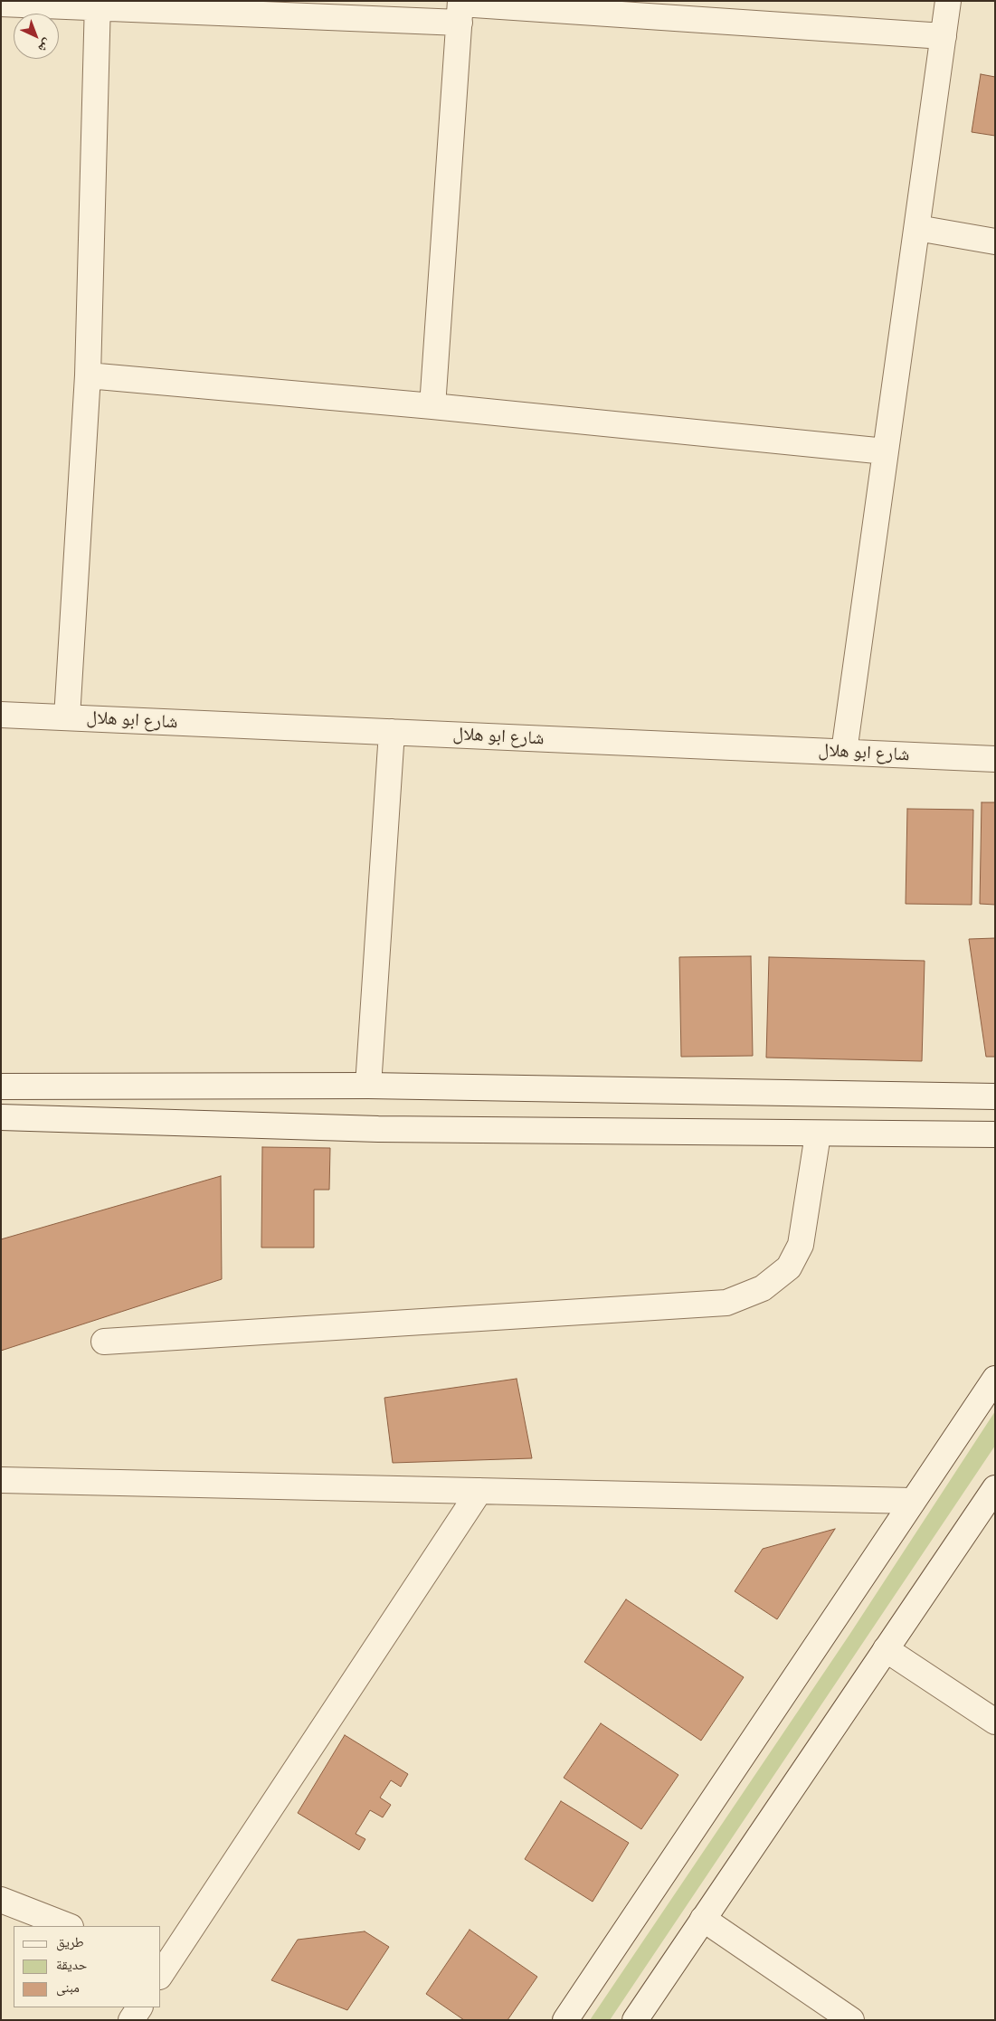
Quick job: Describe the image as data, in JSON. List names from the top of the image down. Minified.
{"streets":{"street":["شارع ابو هلال"]},"legend":["طريق","حديقة","مبنى"],"north":"bottom right"}
